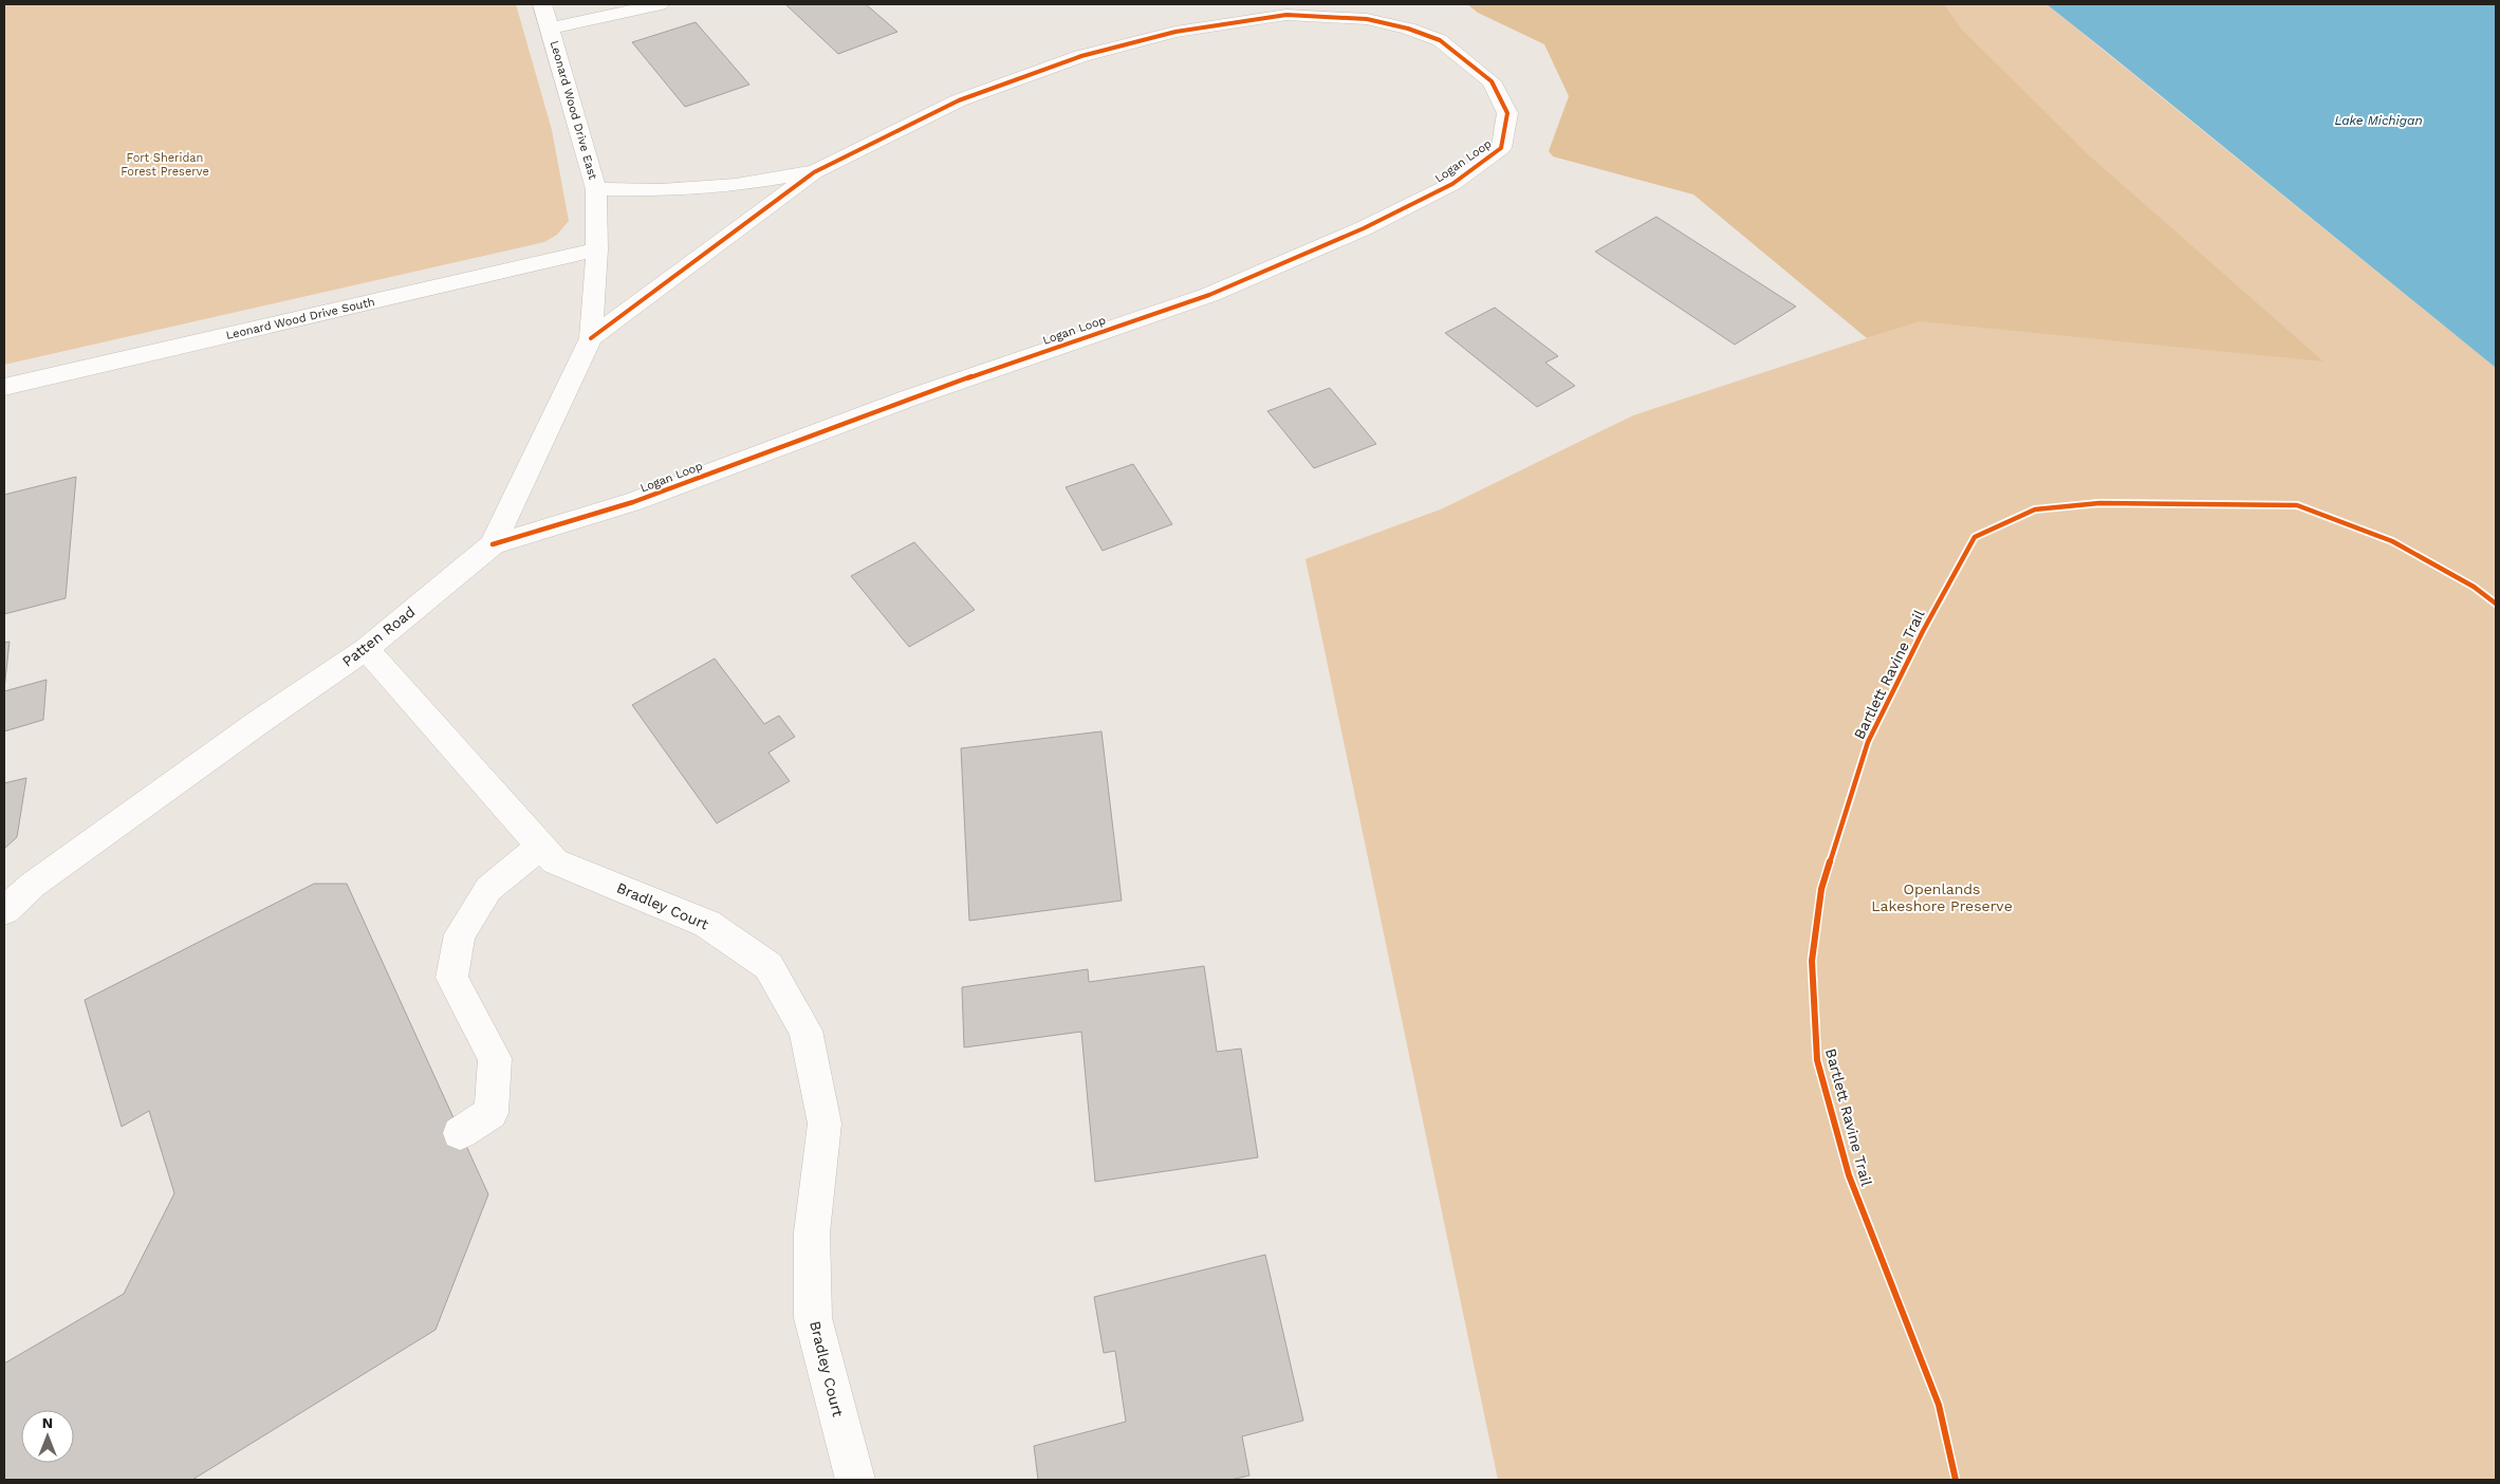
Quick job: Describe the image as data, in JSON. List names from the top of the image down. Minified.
{"streets":{"street":["Leonard Wood Drive East","Logan Loop","Leonard Wood Drive South","Patten Road","Bradley Court"],"cycle path":["Bartlett Ravine Trail"]},"crossings":[["Leonard Wood Drive East","Logan Loop"],["Leonard Wood Drive East","Leonard Wood Drive South"],["Leonard Wood Drive East","Patten Road"],["Logan Loop","Patten Road"],["Leonard Wood Drive South","Patten Road"],["Patten Road","Bradley Court"]],"water":["Lake Michigan"],"parks":["Fort Sheridan Forest Preserve","Openlands Lakeshore Preserve"],"north":"top"}
